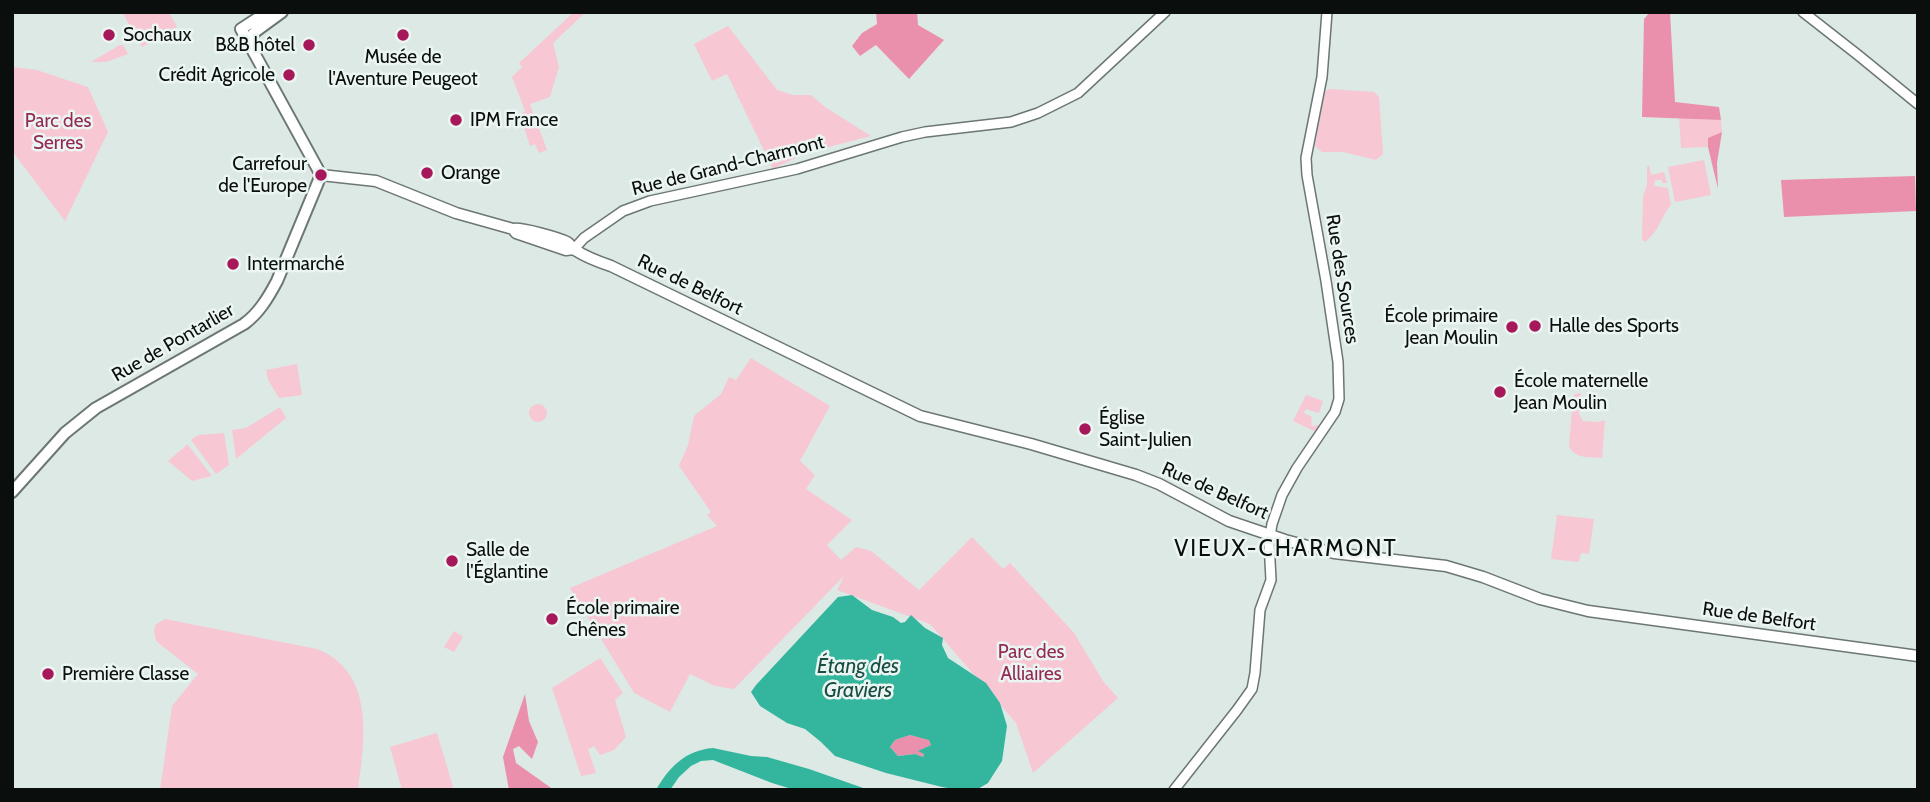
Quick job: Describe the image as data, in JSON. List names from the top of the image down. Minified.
{"streets":{"main road":["Rue de Belfort","Rue de Pontarlier"],"street":["Rue de Grand-Charmont","Rue des Sources"]},"crossings":[["Rue de Grand-Charmont","Rue de Belfort"],["Rue des Sources","Rue de Belfort"],["Rue de Belfort","Rue de Pontarlier"]],"districts":["VIEUX-CHARMONT"],"water":["Étang des Graviers"],"parks":["Parc des Serres","Parc des Alliaires"],"places":["Sochaux","Musée de l'Aventure Peugeot","B&B hôtel","Crédit Agricole","IPM France","Orange","Carrefour de l'Europe","Intermarché","Halle des Sports","École primaire Jean Moulin","École maternelle Jean Moulin","Église Saint-Julien","Salle de l'Églantine","École primaire Chênes","Première Classe"]}
